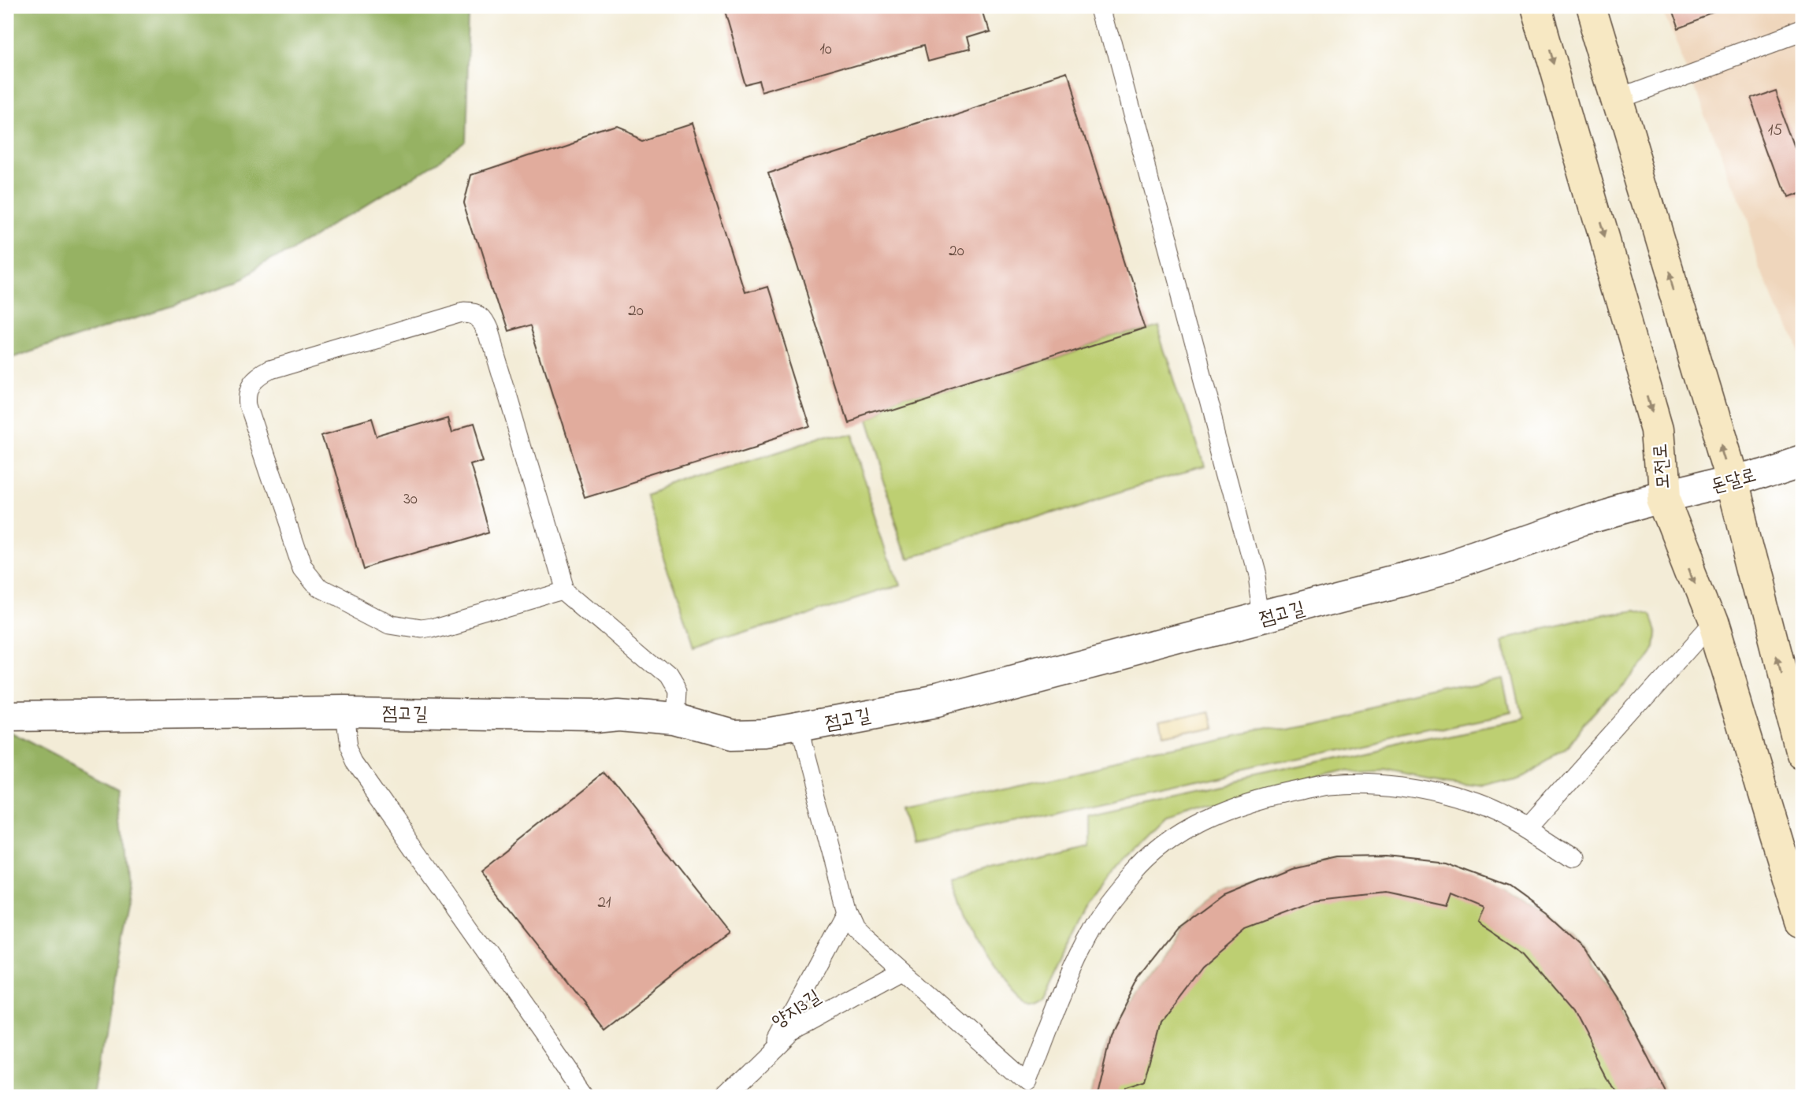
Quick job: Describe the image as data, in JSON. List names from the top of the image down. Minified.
{"streets":{"main road":["모전로"],"street":["돈달로","점고길"],"lane":["양지3길"]},"crossings":[["모전로","돈달로"],["모전로","점고길"],["돈달로","점고길"]],"house_numbers":["10","15","20","20","30","21"]}
